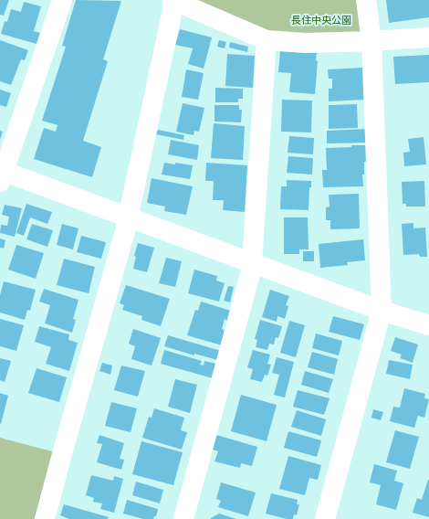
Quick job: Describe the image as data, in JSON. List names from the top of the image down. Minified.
{"parks":["長住中央公園"]}
